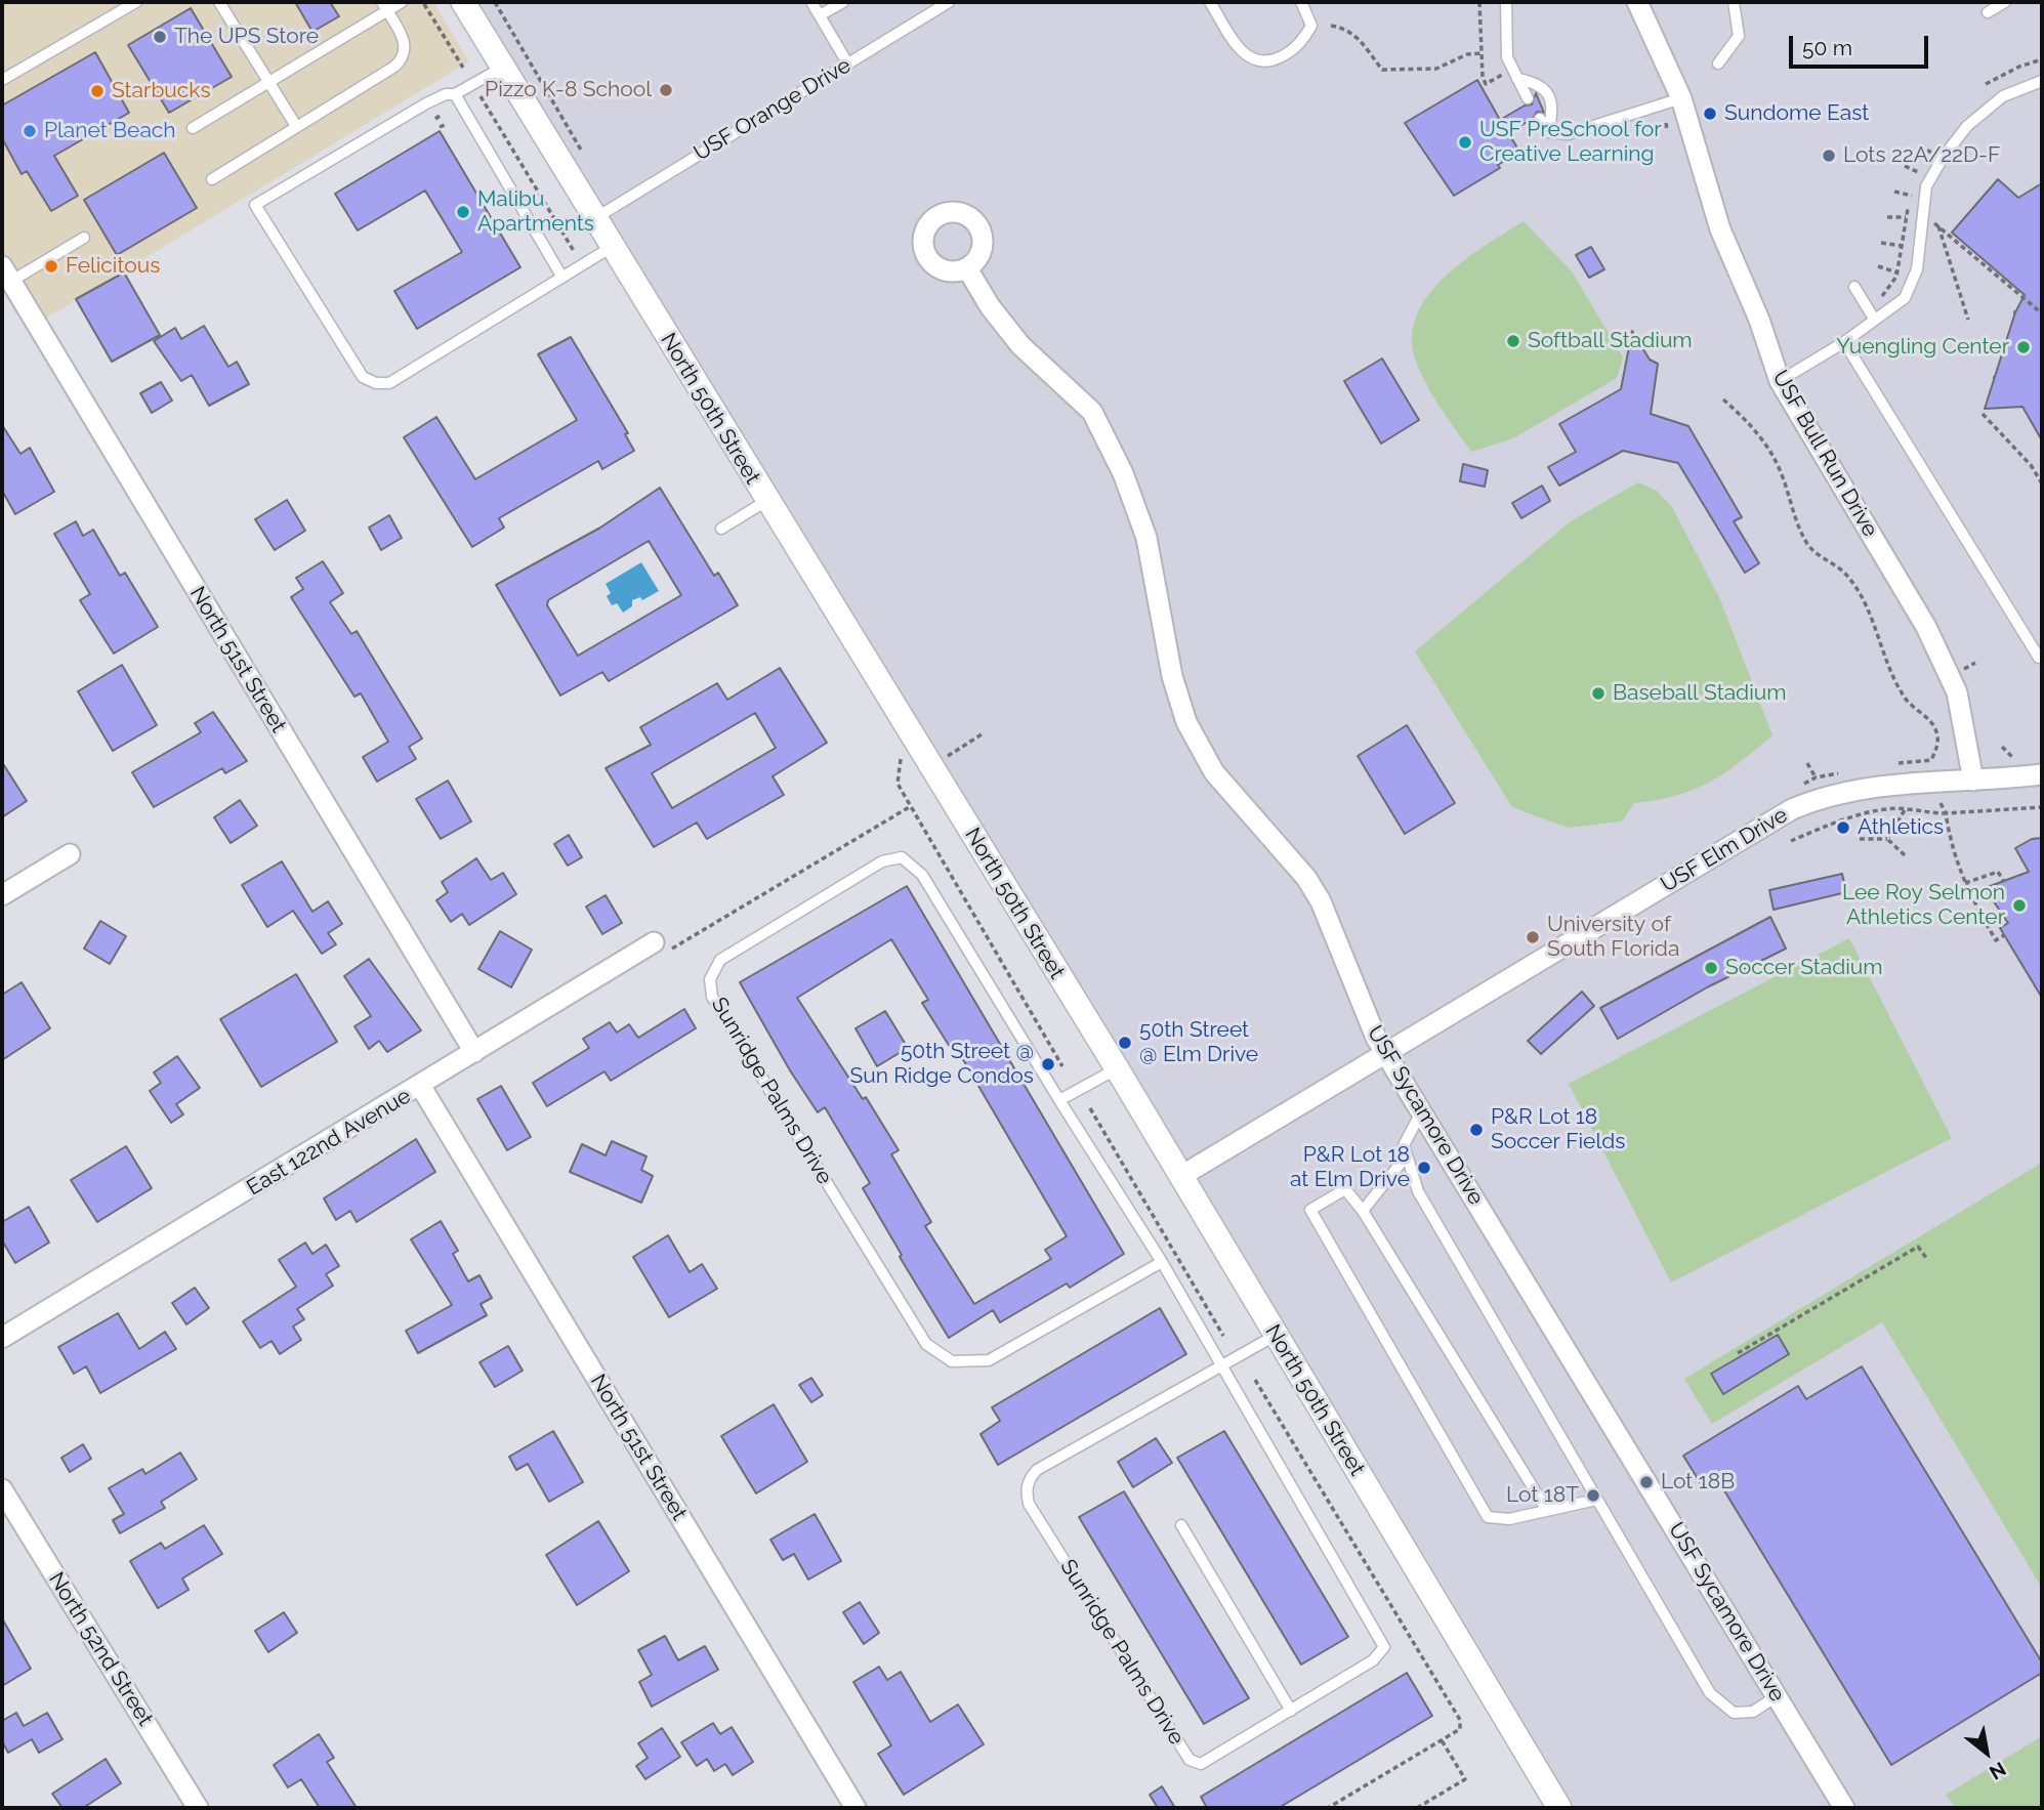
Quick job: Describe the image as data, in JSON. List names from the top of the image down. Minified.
{"streets":{"street":["North 50th Street","USF Bull Run Drive","North 51st Street","USF Elm Drive","USF Sycamore Drive","East 122nd Avenue","North 52nd Street"],"lane":["USF Orange Drive","Sunridge Palms Drive"]},"crossings":[["USF Orange Drive","North 50th Street"],["North 50th Street","USF Elm Drive"],["USF Bull Run Drive","USF Elm Drive"],["North 51st Street","East 122nd Avenue"],["USF Elm Drive","USF Sycamore Drive"]],"places":["The UPS Store","Pizzo K-8 School","Starbucks","Sundome East","Planet Beach","USF PreSchool for Creative Learning","Lots 22A/22D-F","Malibu Apartments","Felicitous","Softball Stadium","Yuengling Center","Baseball Stadium","Athletics","Lee Roy Selmon Athletics Center","University of South Florida","Soccer Stadium","50th Street @ Elm Drive","50th Street @ Sun Ridge Condos","P&R Lot 18 Soccer Fields","P&R Lot 18 at Elm Drive","Lot 18B","Lot 18T"],"scale_bar":"50 m","north":"bottom right"}
